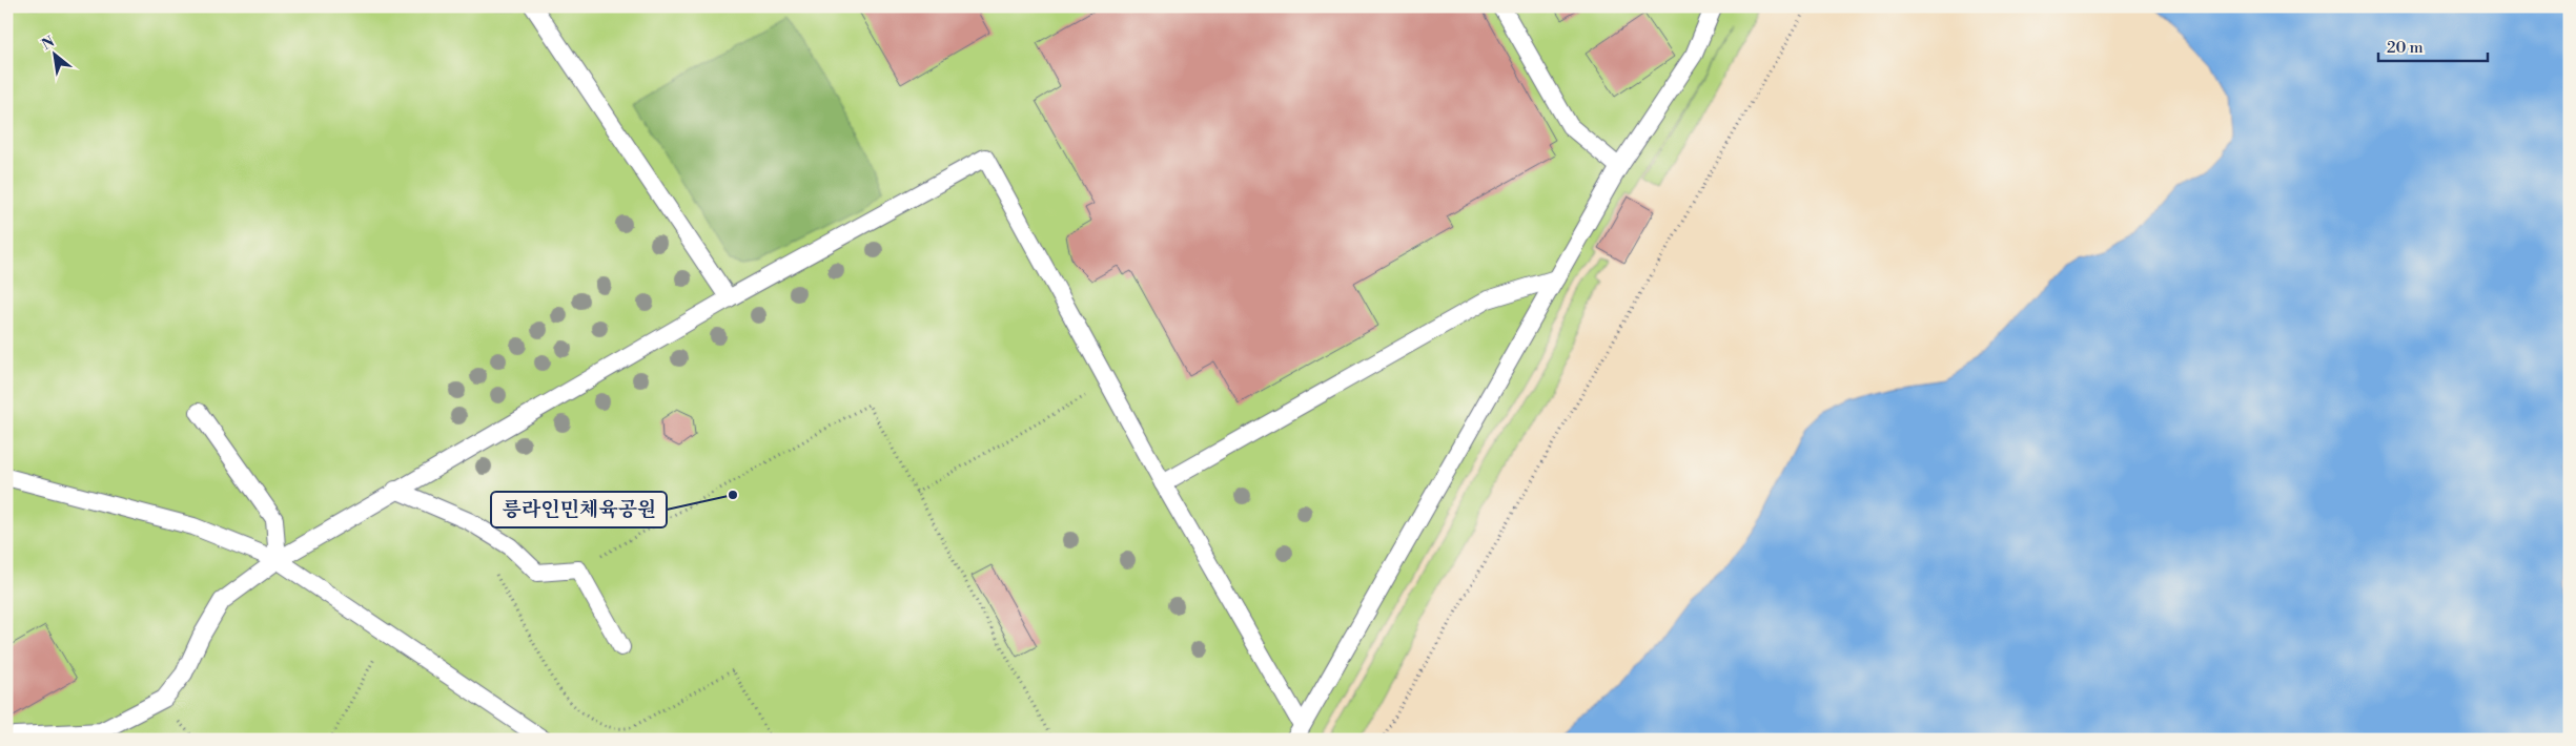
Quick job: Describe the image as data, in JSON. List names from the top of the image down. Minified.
{"places":["릉라인민체육공원"],"scale_bar":"20 m","north":"top left"}
